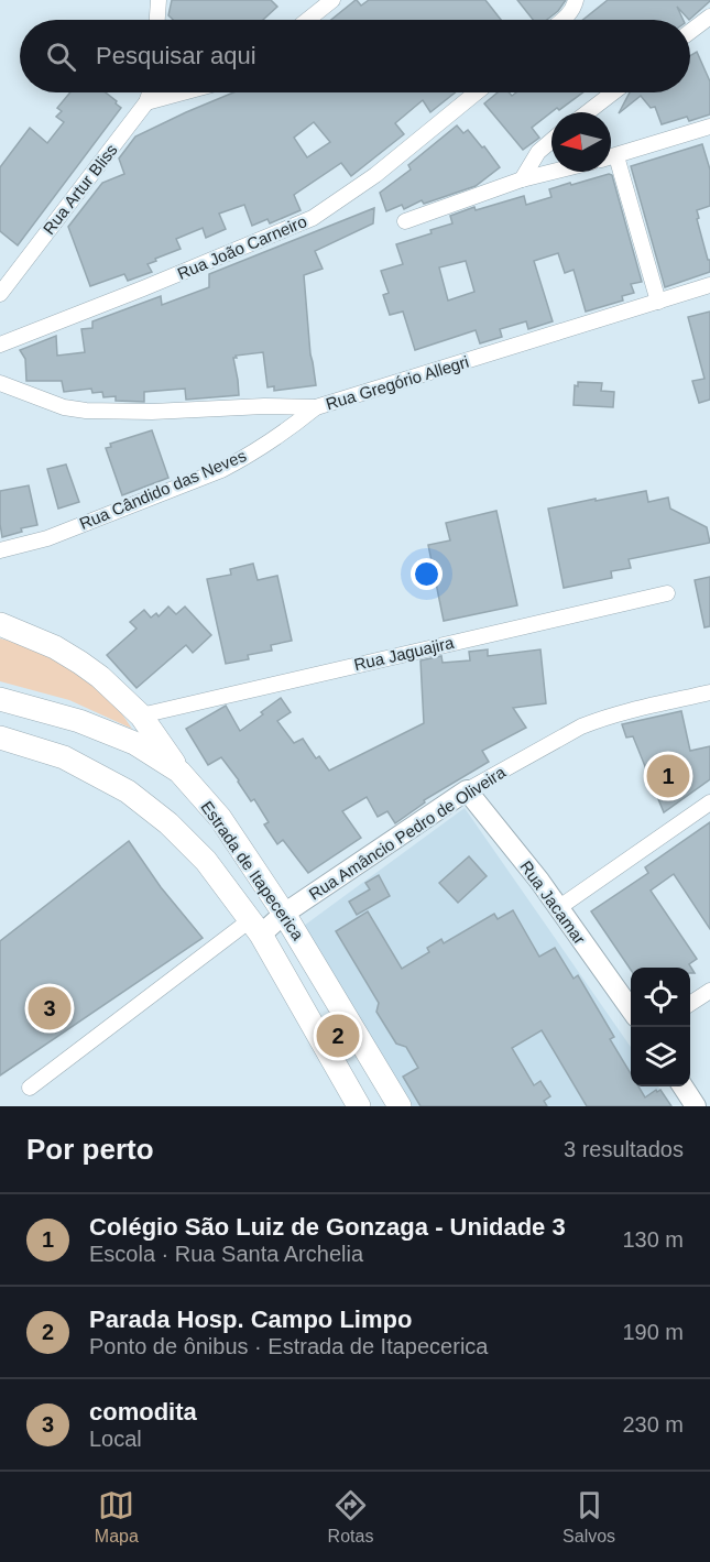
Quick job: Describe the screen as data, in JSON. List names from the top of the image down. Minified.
{"streets":{"main road":["Estrada de Itapecerica"],"street":["Rua Artur Bliss","Rua João Carneiro","Rua Gregório Allegri","Rua Cândido das Neves","Rua Jaguajira","Rua Amâncio Pedro de Oliveira","Rua Jacamar"]},"crossings":[["Rua Gregório Allegri","Rua Cândido das Neves"],["Rua Amâncio Pedro de Oliveira","Estrada de Itapecerica"],["Rua Amâncio Pedro de Oliveira","Rua Jacamar"]],"north":"left","page":{"search":"Pesquisar aqui","pins":["1","3","2"],"heading":["Por perto","3 resultados"],"list":[{"mark":"1","name":"Colégio São Luiz de Gonzaga - Unidade 3","note":"Escola · Rua Santa Archelia","value":"130 m"},{"mark":"2","name":"Parada Hosp. Campo Limpo","note":"Ponto de ônibus · Estrada de Itapecerica","value":"190 m"},{"mark":"3","name":"comodita","note":"Local","value":"230 m"}],"nav":["Mapa","Rotas","Salvos"]}}
